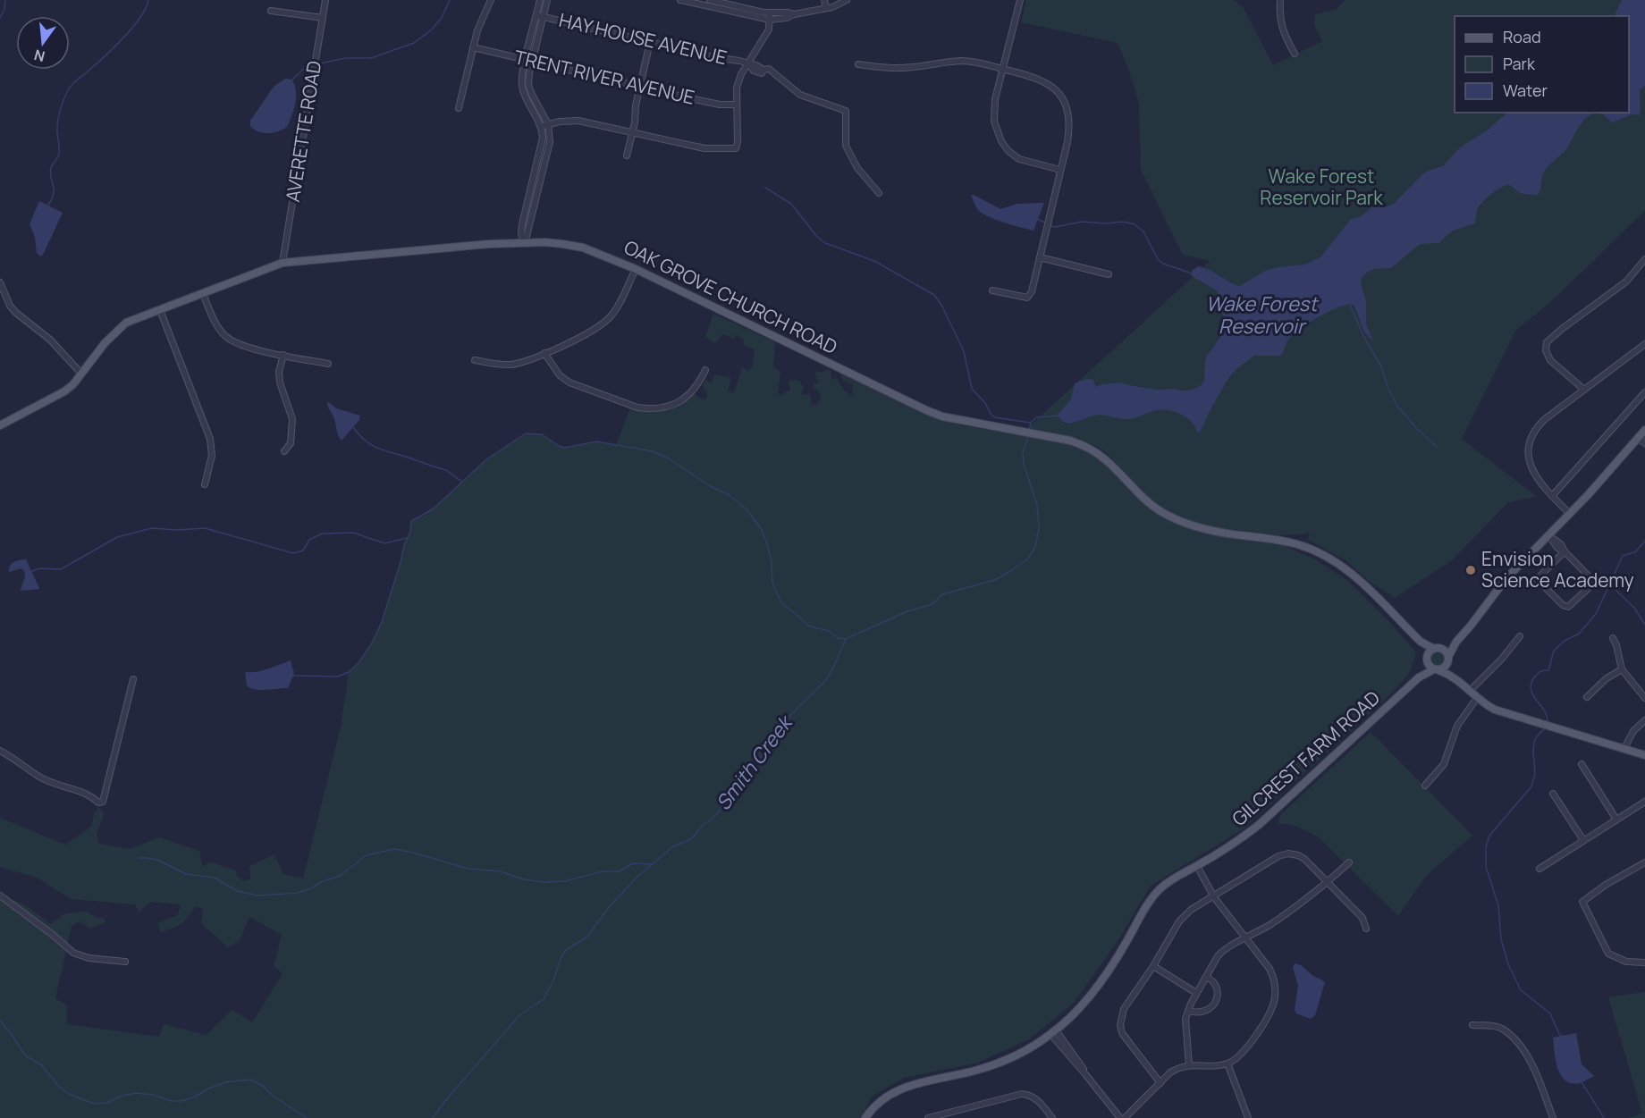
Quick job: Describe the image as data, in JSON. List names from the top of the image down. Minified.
{"streets":{"main road":["OAK GROVE CHURCH ROAD","GILCREST FARM ROAD"],"street":["HAY HOUSE AVENUE","TRENT RIVER AVENUE","AVERETTE ROAD"]},"crossings":[["AVERETTE ROAD","OAK GROVE CHURCH ROAD"],["OAK GROVE CHURCH ROAD","GILCREST FARM ROAD"]],"water":["Wake Forest Reservoir","Smith Creek"],"parks":["Wake Forest Reservoir Park"],"places":["Envision Science Academy"],"legend":["Road","Park","Water"],"north":"bottom"}
